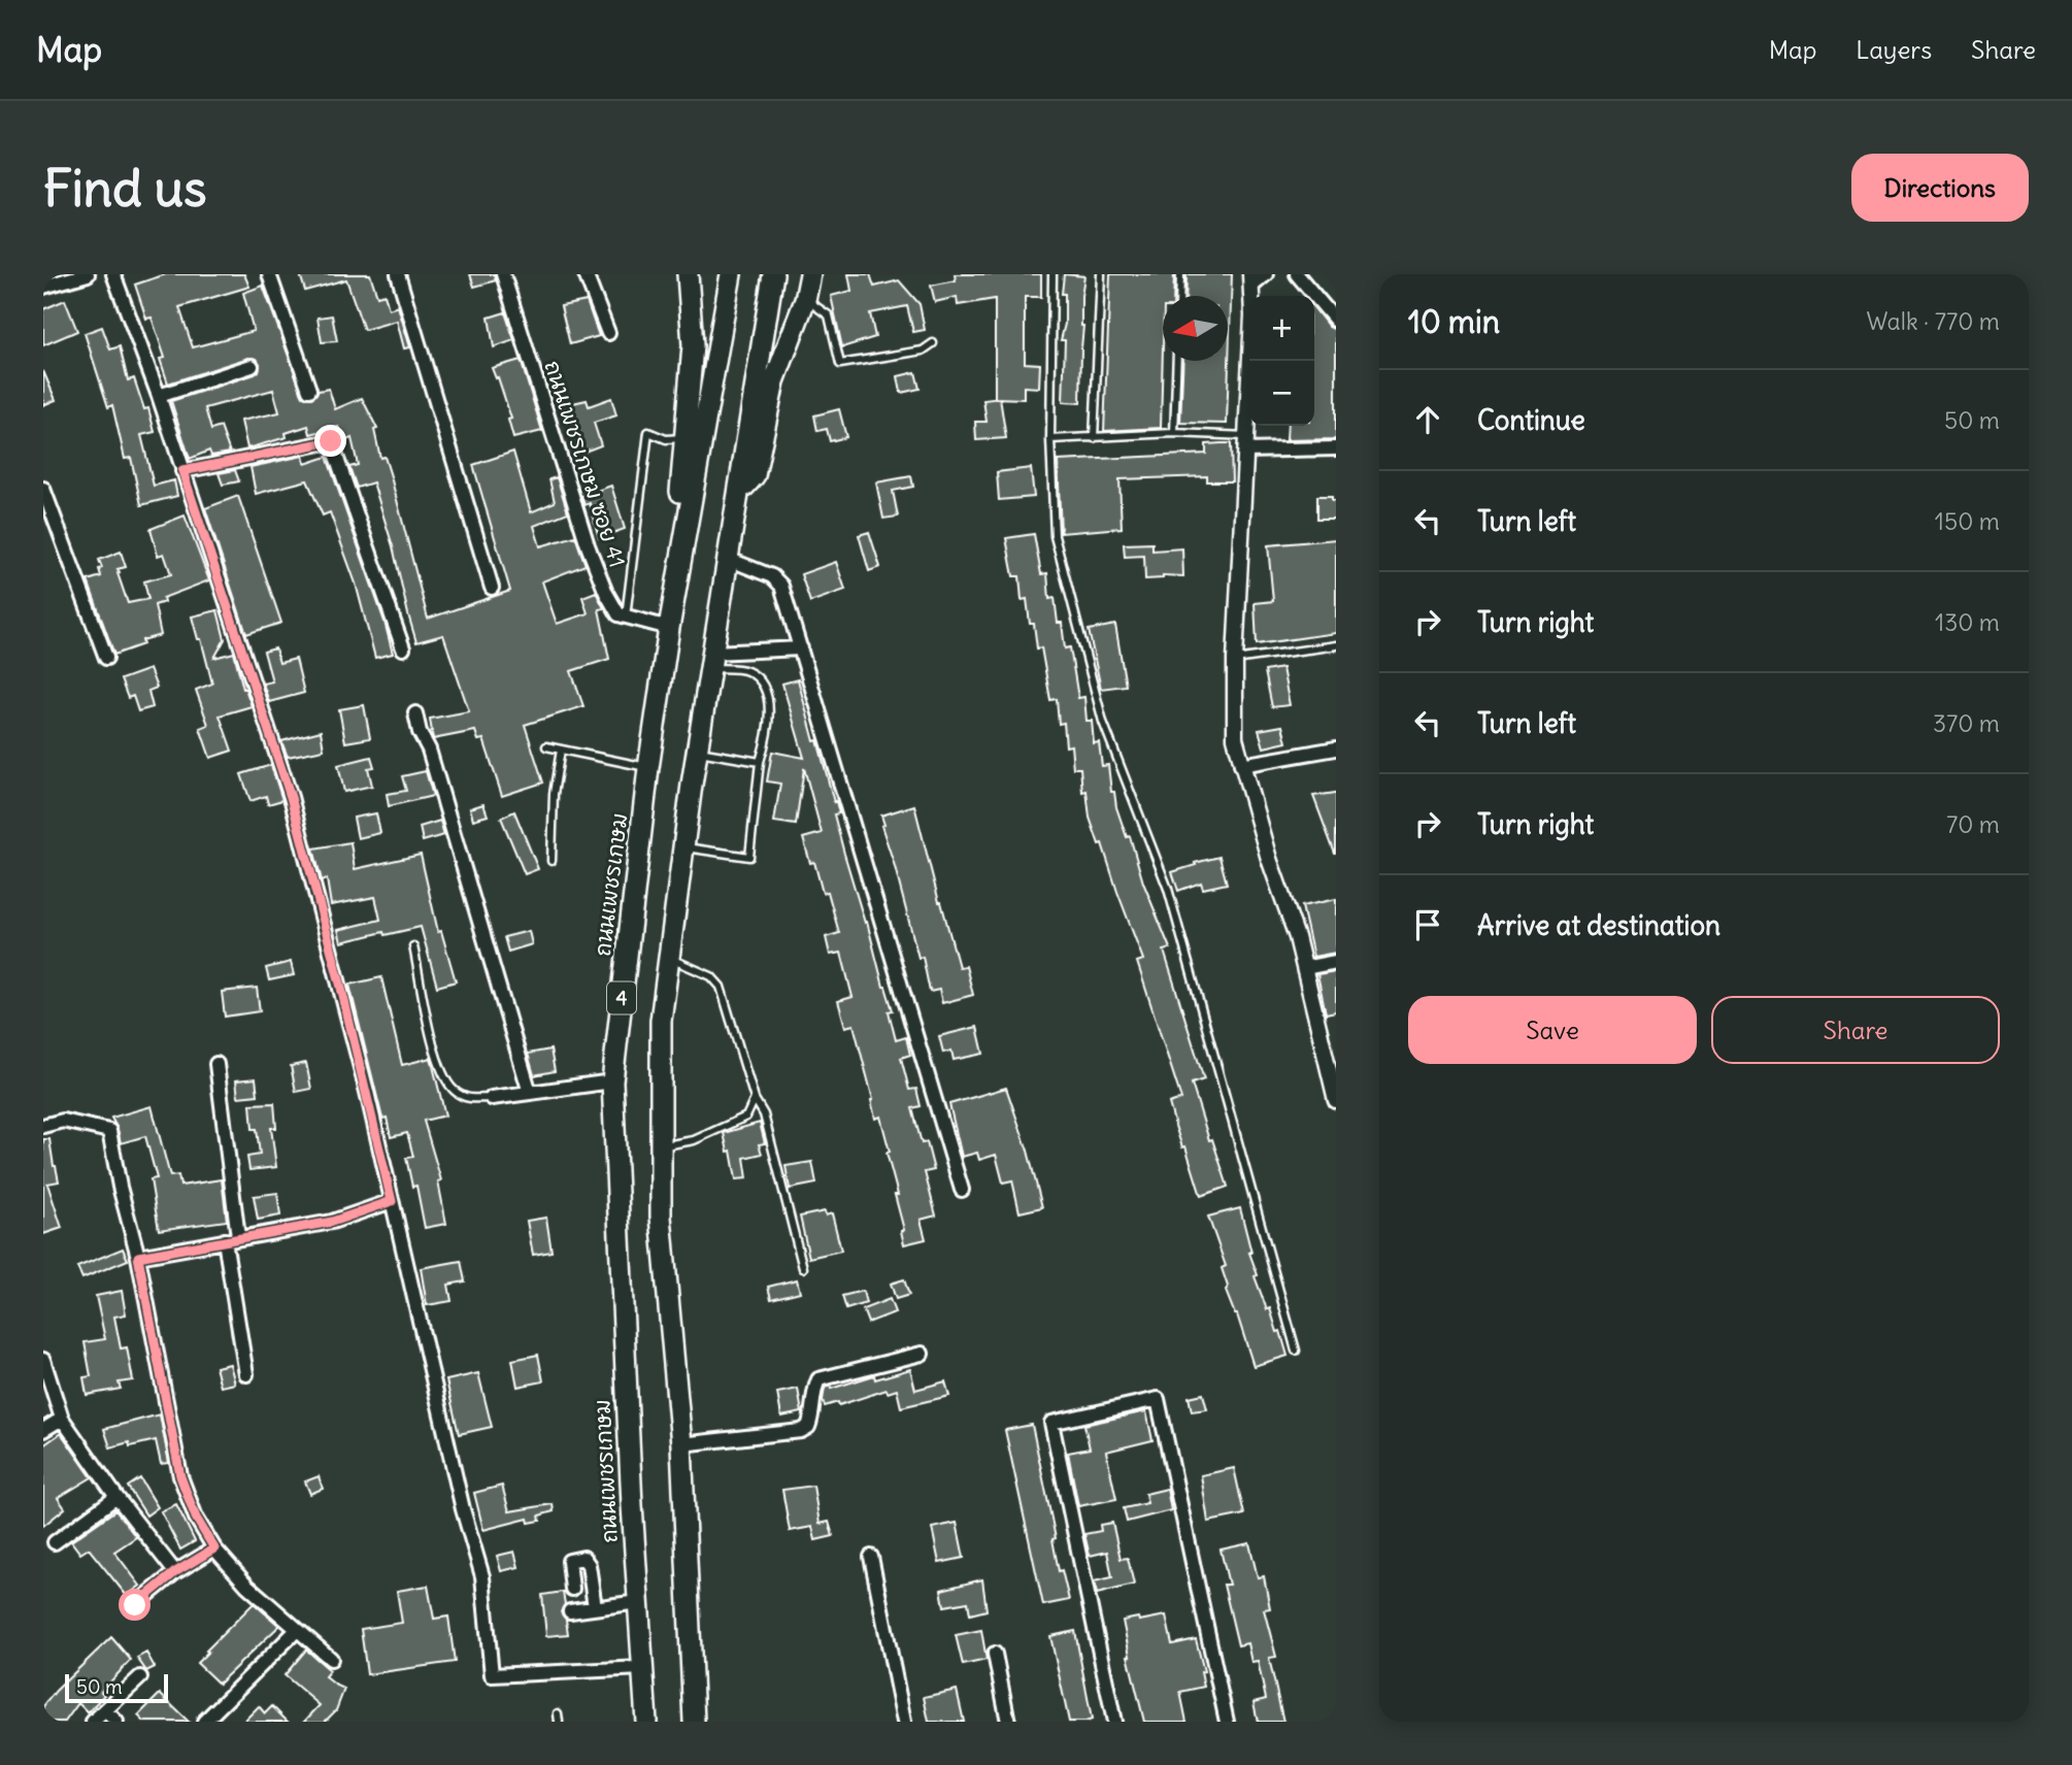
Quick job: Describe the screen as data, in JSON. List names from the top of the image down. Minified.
{"streets":{"highway":["ถนนเพชรเกษม","4"],"street":["ถนนเพชรเกษม ซอย 41"]},"scale_bar":"50 m","north":"left","page":{"header":"Map","nav":["Map","Layers","Share"],"buttons":["Directions",["Save","Share"]],"title":"Find us","heading":["10 min","Walk · 770 m"],"map_buttons":["+","−"],"list":[["Continue","50 m"],["Turn left","150 m"],["Turn right","130 m"],["Turn left","370 m"],["Turn right","70 m"],"Arrive at destination"],"scale":"50 m"}}
